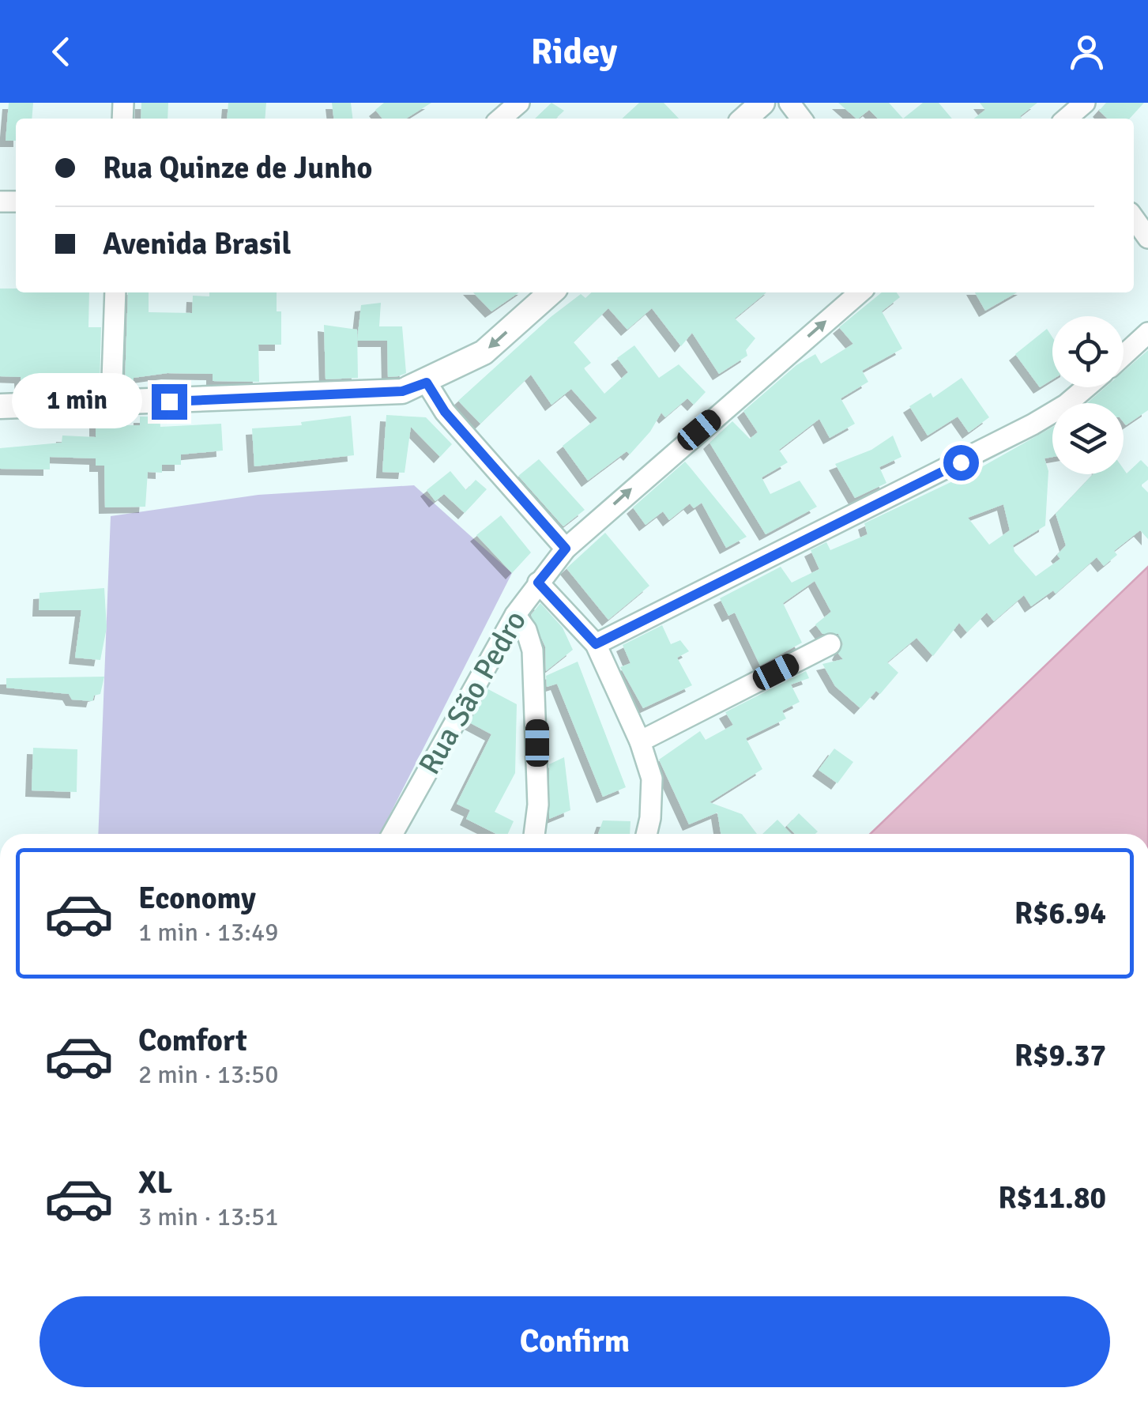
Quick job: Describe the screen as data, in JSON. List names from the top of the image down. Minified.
{"streets":{"street":["Rua São Pedro"]},"page":{"header":"Ridey","banner":["Rua Quinze de Junho","Avenida Brasil"],"bubble":"1 min","list":[{"name":"Economy","note":"1 min · 13:49","value":"R$6.94"},{"name":"Comfort","note":"2 min · 13:50","value":"R$9.37"},{"name":"XL","note":"3 min · 13:51","value":"R$11.80"}],"buttons":"Confirm"}}
